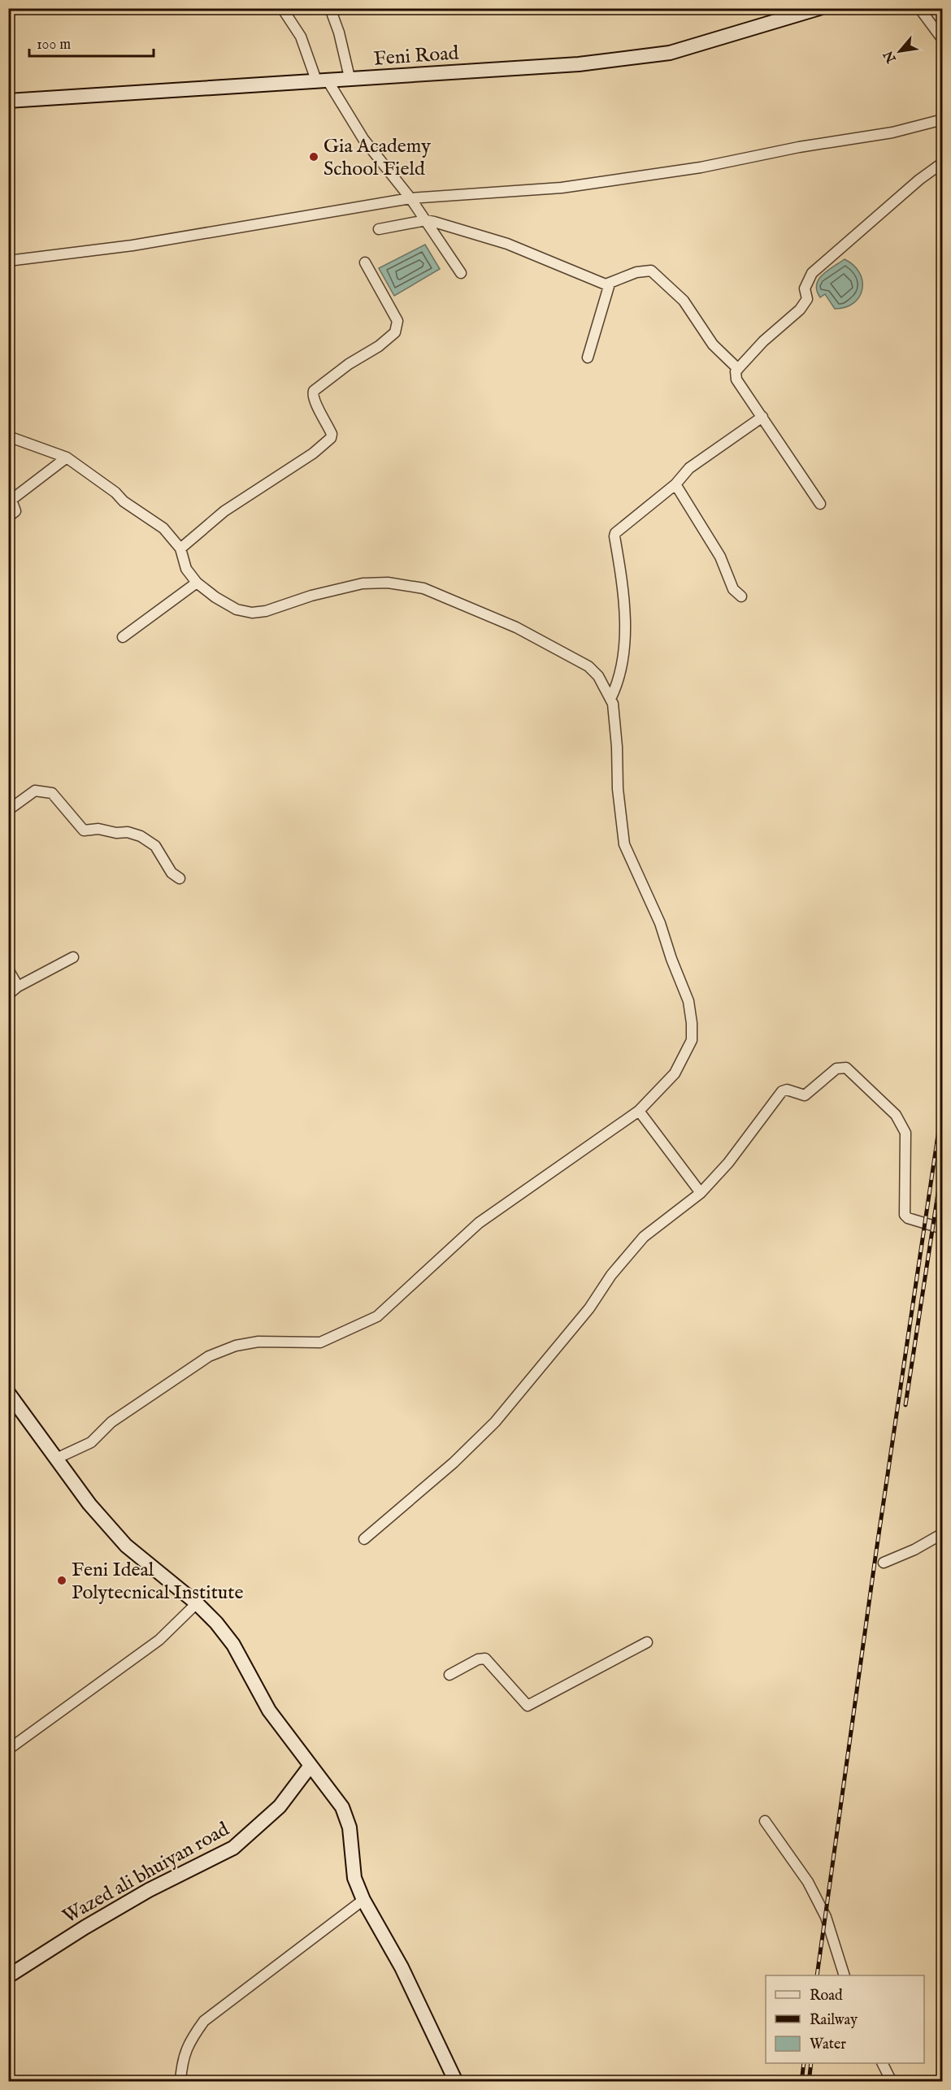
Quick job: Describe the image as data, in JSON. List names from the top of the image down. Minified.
{"streets":{"main road":["Feni Road","Wazed ali bhuiyan road"]},"places":["Gia Academy School Field","Feni Ideal Polytecnical Institute"],"legend":["Road","Railway","Water"],"scale_bar":"100 m","north":"bottom left"}
